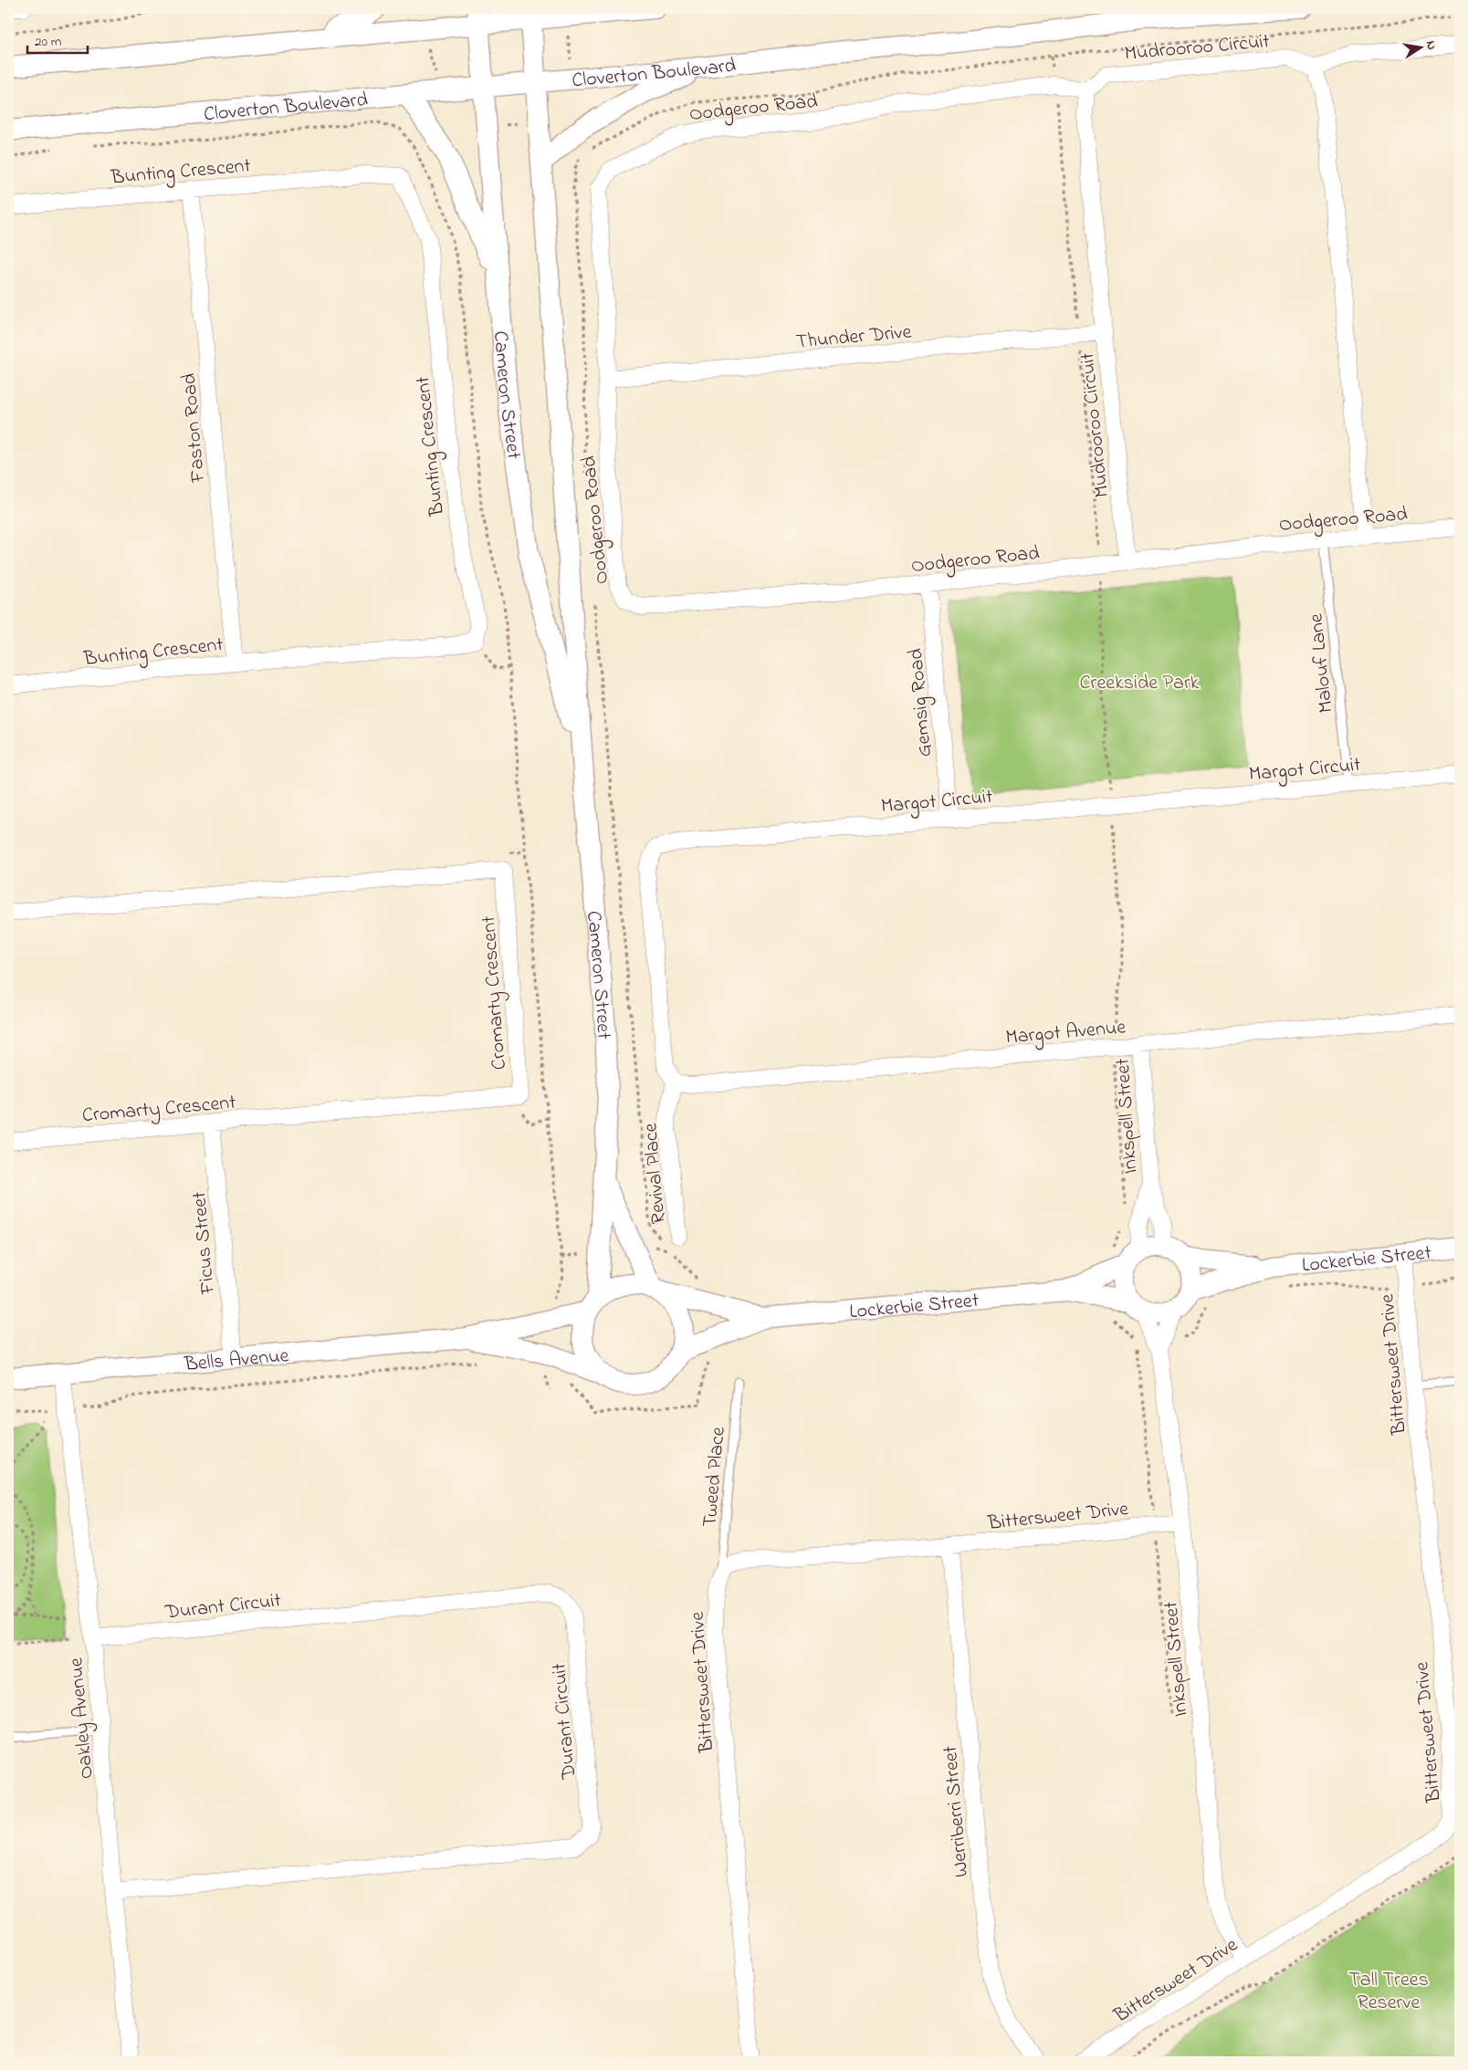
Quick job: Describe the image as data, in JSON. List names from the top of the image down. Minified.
{"streets":{"street":["Mudrooroo Circuit","Cloverton Boulevard","Oodgeroo Road","Bunting Crescent","Thunder Drive","Cameron Street","Faston Road","Gemsig Road","Margot Circuit","Cromarty Crescent","Margot Avenue","Inkspell Street","Revival Place","Ficus Street","Lockerbie Street","Bells Avenue","Bittersweet Drive","Durant Circuit","Oakley Avenue","Werriberri Street"],"lane":["Malouf Lane","Tweed Place"]},"crossings":[["Mudrooroo Circuit","Oodgeroo Road"],["Mudrooroo Circuit","Thunder Drive"],["Cloverton Boulevard","Cameron Street"],["Oodgeroo Road","Thunder Drive"],["Oodgeroo Road","Malouf Lane"],["Oodgeroo Road","Gemsig Road"],["Bunting Crescent","Faston Road"],["Malouf Lane","Margot Circuit"],["Gemsig Road","Margot Circuit"],["Margot Circuit","Margot Avenue"],["Margot Circuit","Revival Place"],["Cromarty Crescent","Ficus Street"],["Margot Avenue","Inkspell Street"],["Margot Avenue","Revival Place"],["Inkspell Street","Bittersweet Drive"],["Ficus Street","Bells Avenue"],["Lockerbie Street","Bittersweet Drive"],["Bells Avenue","Oakley Avenue"],["Bittersweet Drive","Tweed Place"],["Bittersweet Drive","Werriberri Street"],["Durant Circuit","Oakley Avenue"]],"parks":["Creekside Park","Tall Trees Reserve"],"scale_bar":"20 m","north":"right"}
